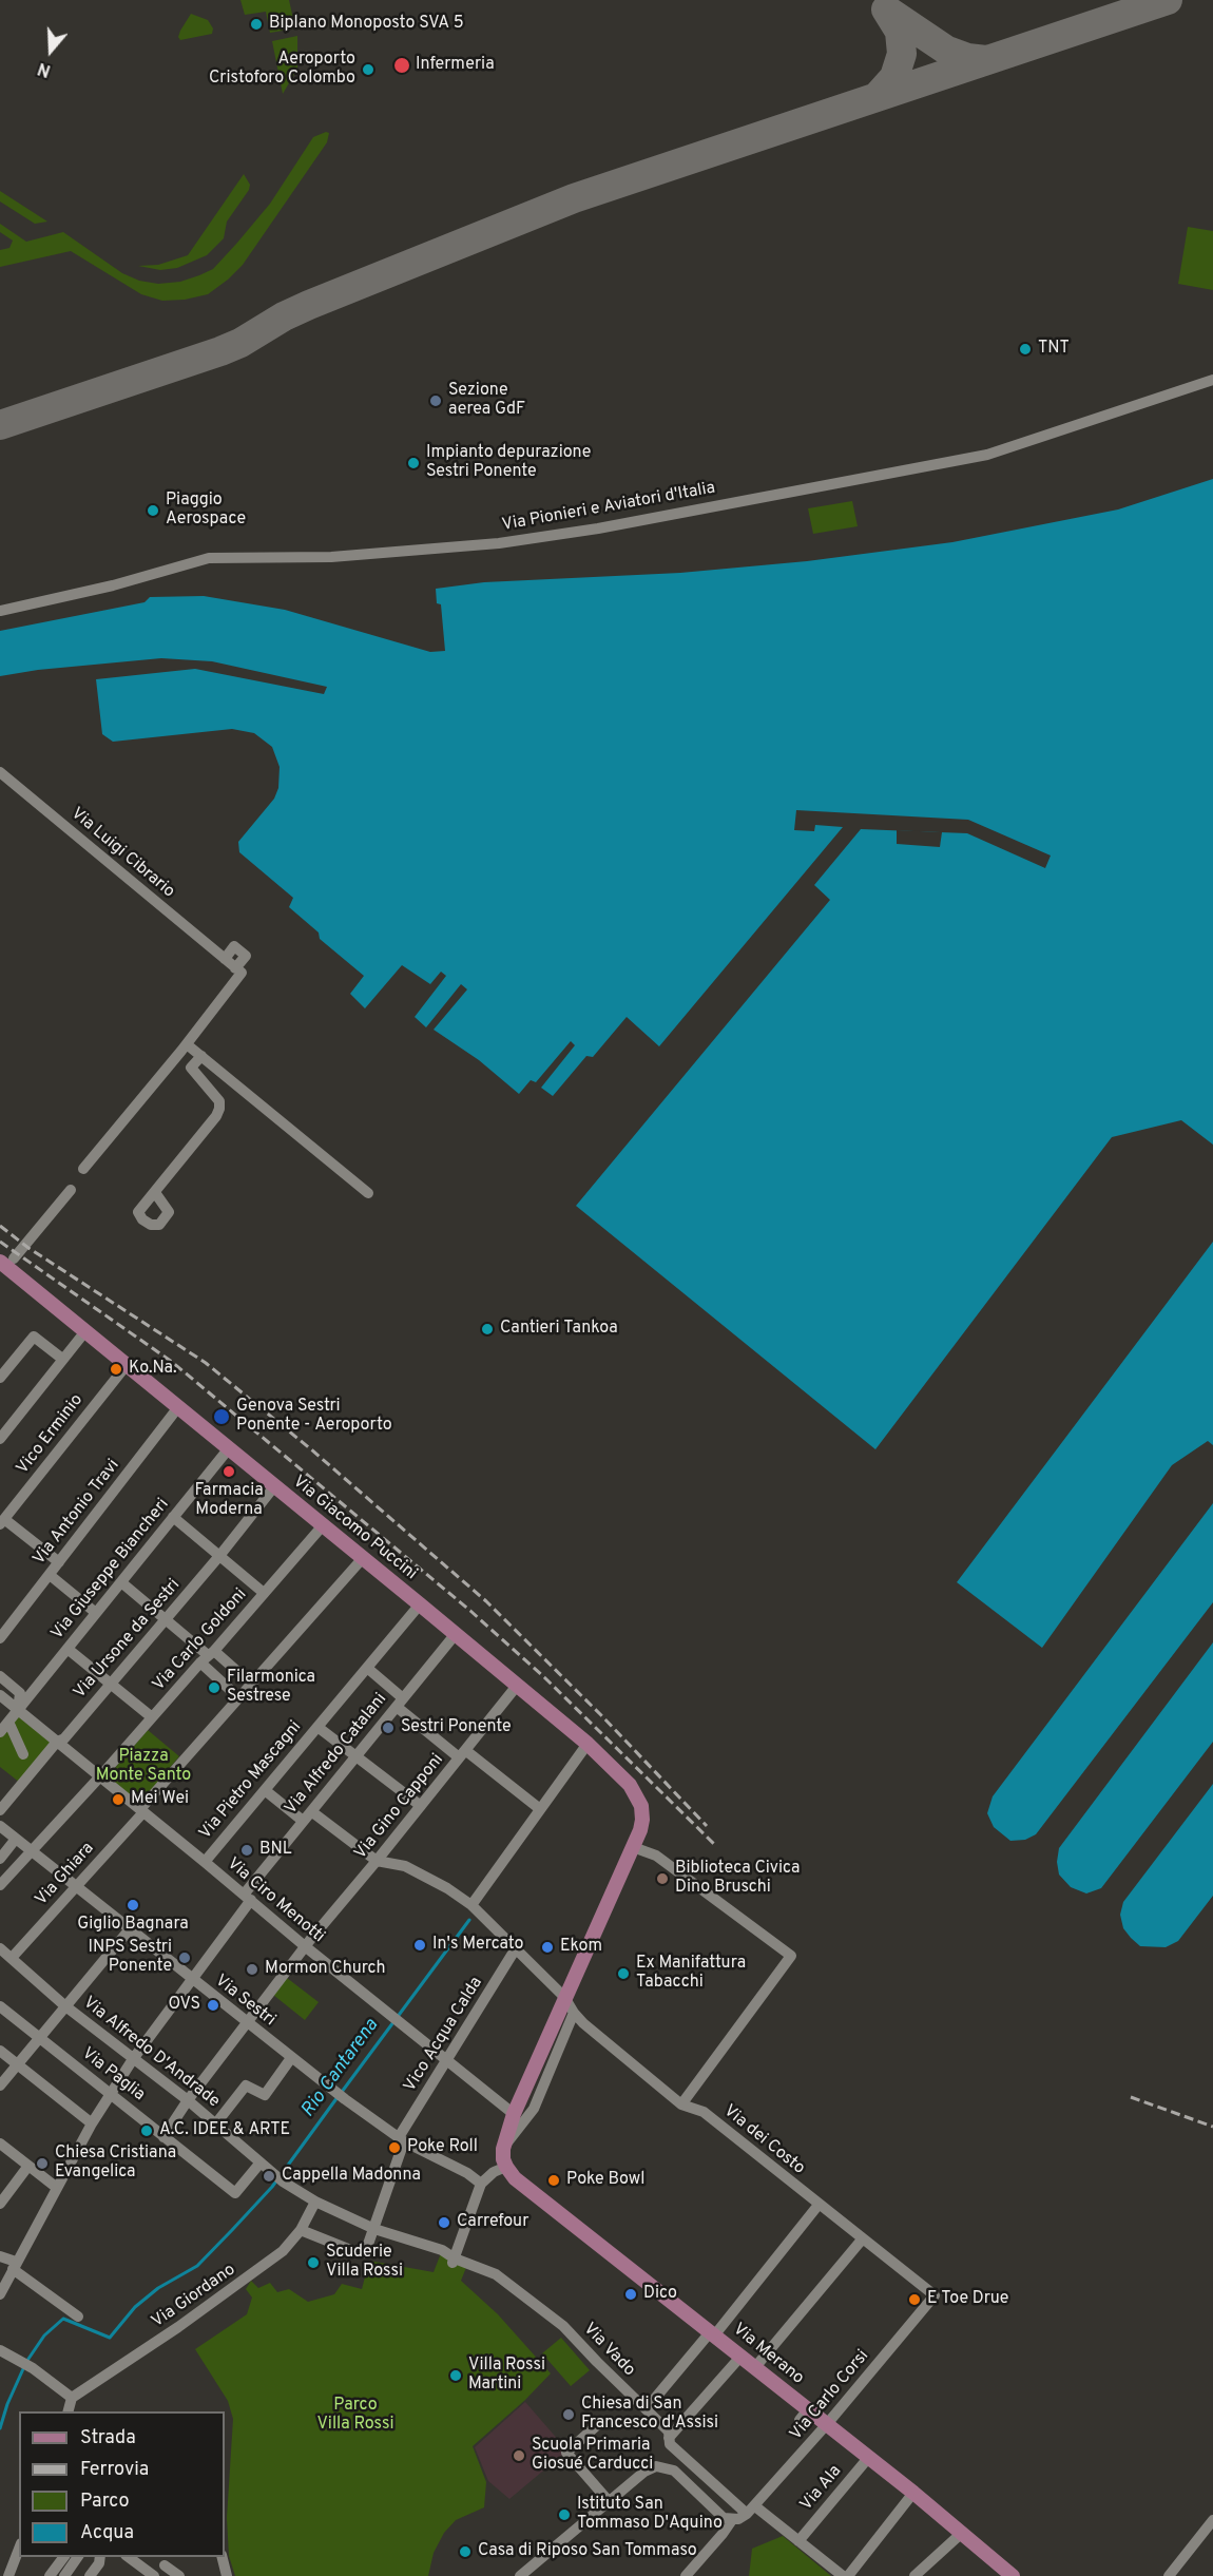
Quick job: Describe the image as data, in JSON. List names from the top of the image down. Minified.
{"streets":{"main road":["Via Giacomo Puccini","Via Merano"],"street":["Via Pionieri e Aviatori d'Italia","Via Luigi Cibrario","Vico Erminio","Via Antonio Travi","Via Giuseppe Biancheri","Via Ursone da Sestri","Via Carlo Goldoni","Via Alfredo Catalani","Via Pietro Mascagni","Via Gino Capponi","Via Ghiara","Via Ciro Menotti","Via Sestri","Vico Acqua Calda","Via Alfredo D'Andrade","Via Paglia","Via dei Costo","Via Giordano","Via Vado","Via Carlo Corsi","Via Ala"]},"crossings":[["Vico Erminio","Via Giacomo Puccini"],["Via Antonio Travi","Via Giacomo Puccini"],["Via Giacomo Puccini","Via Giuseppe Biancheri"],["Via Giacomo Puccini","Via Ursone da Sestri"],["Via Giacomo Puccini","Via Carlo Goldoni"],["Via Giacomo Puccini","Via Alfredo Catalani"],["Via Giacomo Puccini","Via Pietro Mascagni"],["Via Giacomo Puccini","Via Gino Capponi"],["Via Giacomo Puccini","Via Ghiara"],["Via Giacomo Puccini","Via Ciro Menotti"],["Via Giacomo Puccini","Via dei Costo"],["Via Giacomo Puccini","Via Merano"],["Via Giuseppe Biancheri","Via Ciro Menotti"],["Via Ursone da Sestri","Via Ciro Menotti"],["Via Carlo Goldoni","Via Ciro Menotti"],["Via Carlo Goldoni","Via Sestri"],["Via Alfredo Catalani","Via Ciro Menotti"],["Via Alfredo Catalani","Via Sestri"],["Via Alfredo Catalani","Via Alfredo D'Andrade"],["Via Alfredo Catalani","Via Paglia"],["Via Pietro Mascagni","Via Ciro Menotti"],["Via Gino Capponi","Via Ciro Menotti"],["Via Gino Capponi","Via Sestri"],["Via Gino Capponi","Via Alfredo D'Andrade"],["Via Gino Capponi","Via Paglia"],["Via Gino Capponi","Via dei Costo"],["Via Ghiara","Via Ciro Menotti"],["Via Ghiara","Via Sestri"],["Via Ghiara","Via Alfredo D'Andrade"],["Via Ciro Menotti","Vico Acqua Calda"],["Via Sestri","Vico Acqua Calda"],["Vico Acqua Calda","Via dei Costo"],["Vico Acqua Calda","Via Giordano"],["Vico Acqua Calda","Via Vado"],["Via Alfredo D'Andrade","Via Paglia"],["Via Alfredo D'Andrade","Via Giordano"],["Via dei Costo","Via Carlo Corsi"],["Via Vado","Via Carlo Corsi"],["Via Vado","Via Ala"],["Via Merano","Via Carlo Corsi"],["Via Merano","Via Ala"]],"water":["Rio Cantarena"],"parks":["Piazza Monte Santo","Parco Villa Rossi"],"places":["Biplano Monoposto SVA 5","Infermeria","Aeroporto Cristoforo Colombo","TNT","Sezione aerea GdF","Impianto depurazione Sestri Ponente","Piaggio Aerospace","Cantieri Tankoa","Ko.Na.","Genova Sestri Ponente - Aeroporto","Farmacia Moderna","Filarmonica Sestrese","Sestri Ponente","Mei Wei","BNL","Biblioteca Civica Dino Bruschi","Giglio Bagnara","In's Mercato","Ekom","INPS Sestri Ponente","Mormon Church","Ex Manifattura Tabacchi","OVS","A.C. IDEE & ARTE","Poke Roll","Chiesa Cristiana Evangelica","Cappella Madonna","Poke Bowl","Carrefour","Scuderie Villa Rossi","Dico","E Toe Drue","Villa Rossi Martini","Chiesa di San Francesco d'Assisi","Scuola Primaria Giosué Carducci","Istituto San Tommaso D'Aquino","Casa di Riposo San Tommaso"],"legend":["Strada","Ferrovia","Parco","Acqua"],"north":"bottom"}
